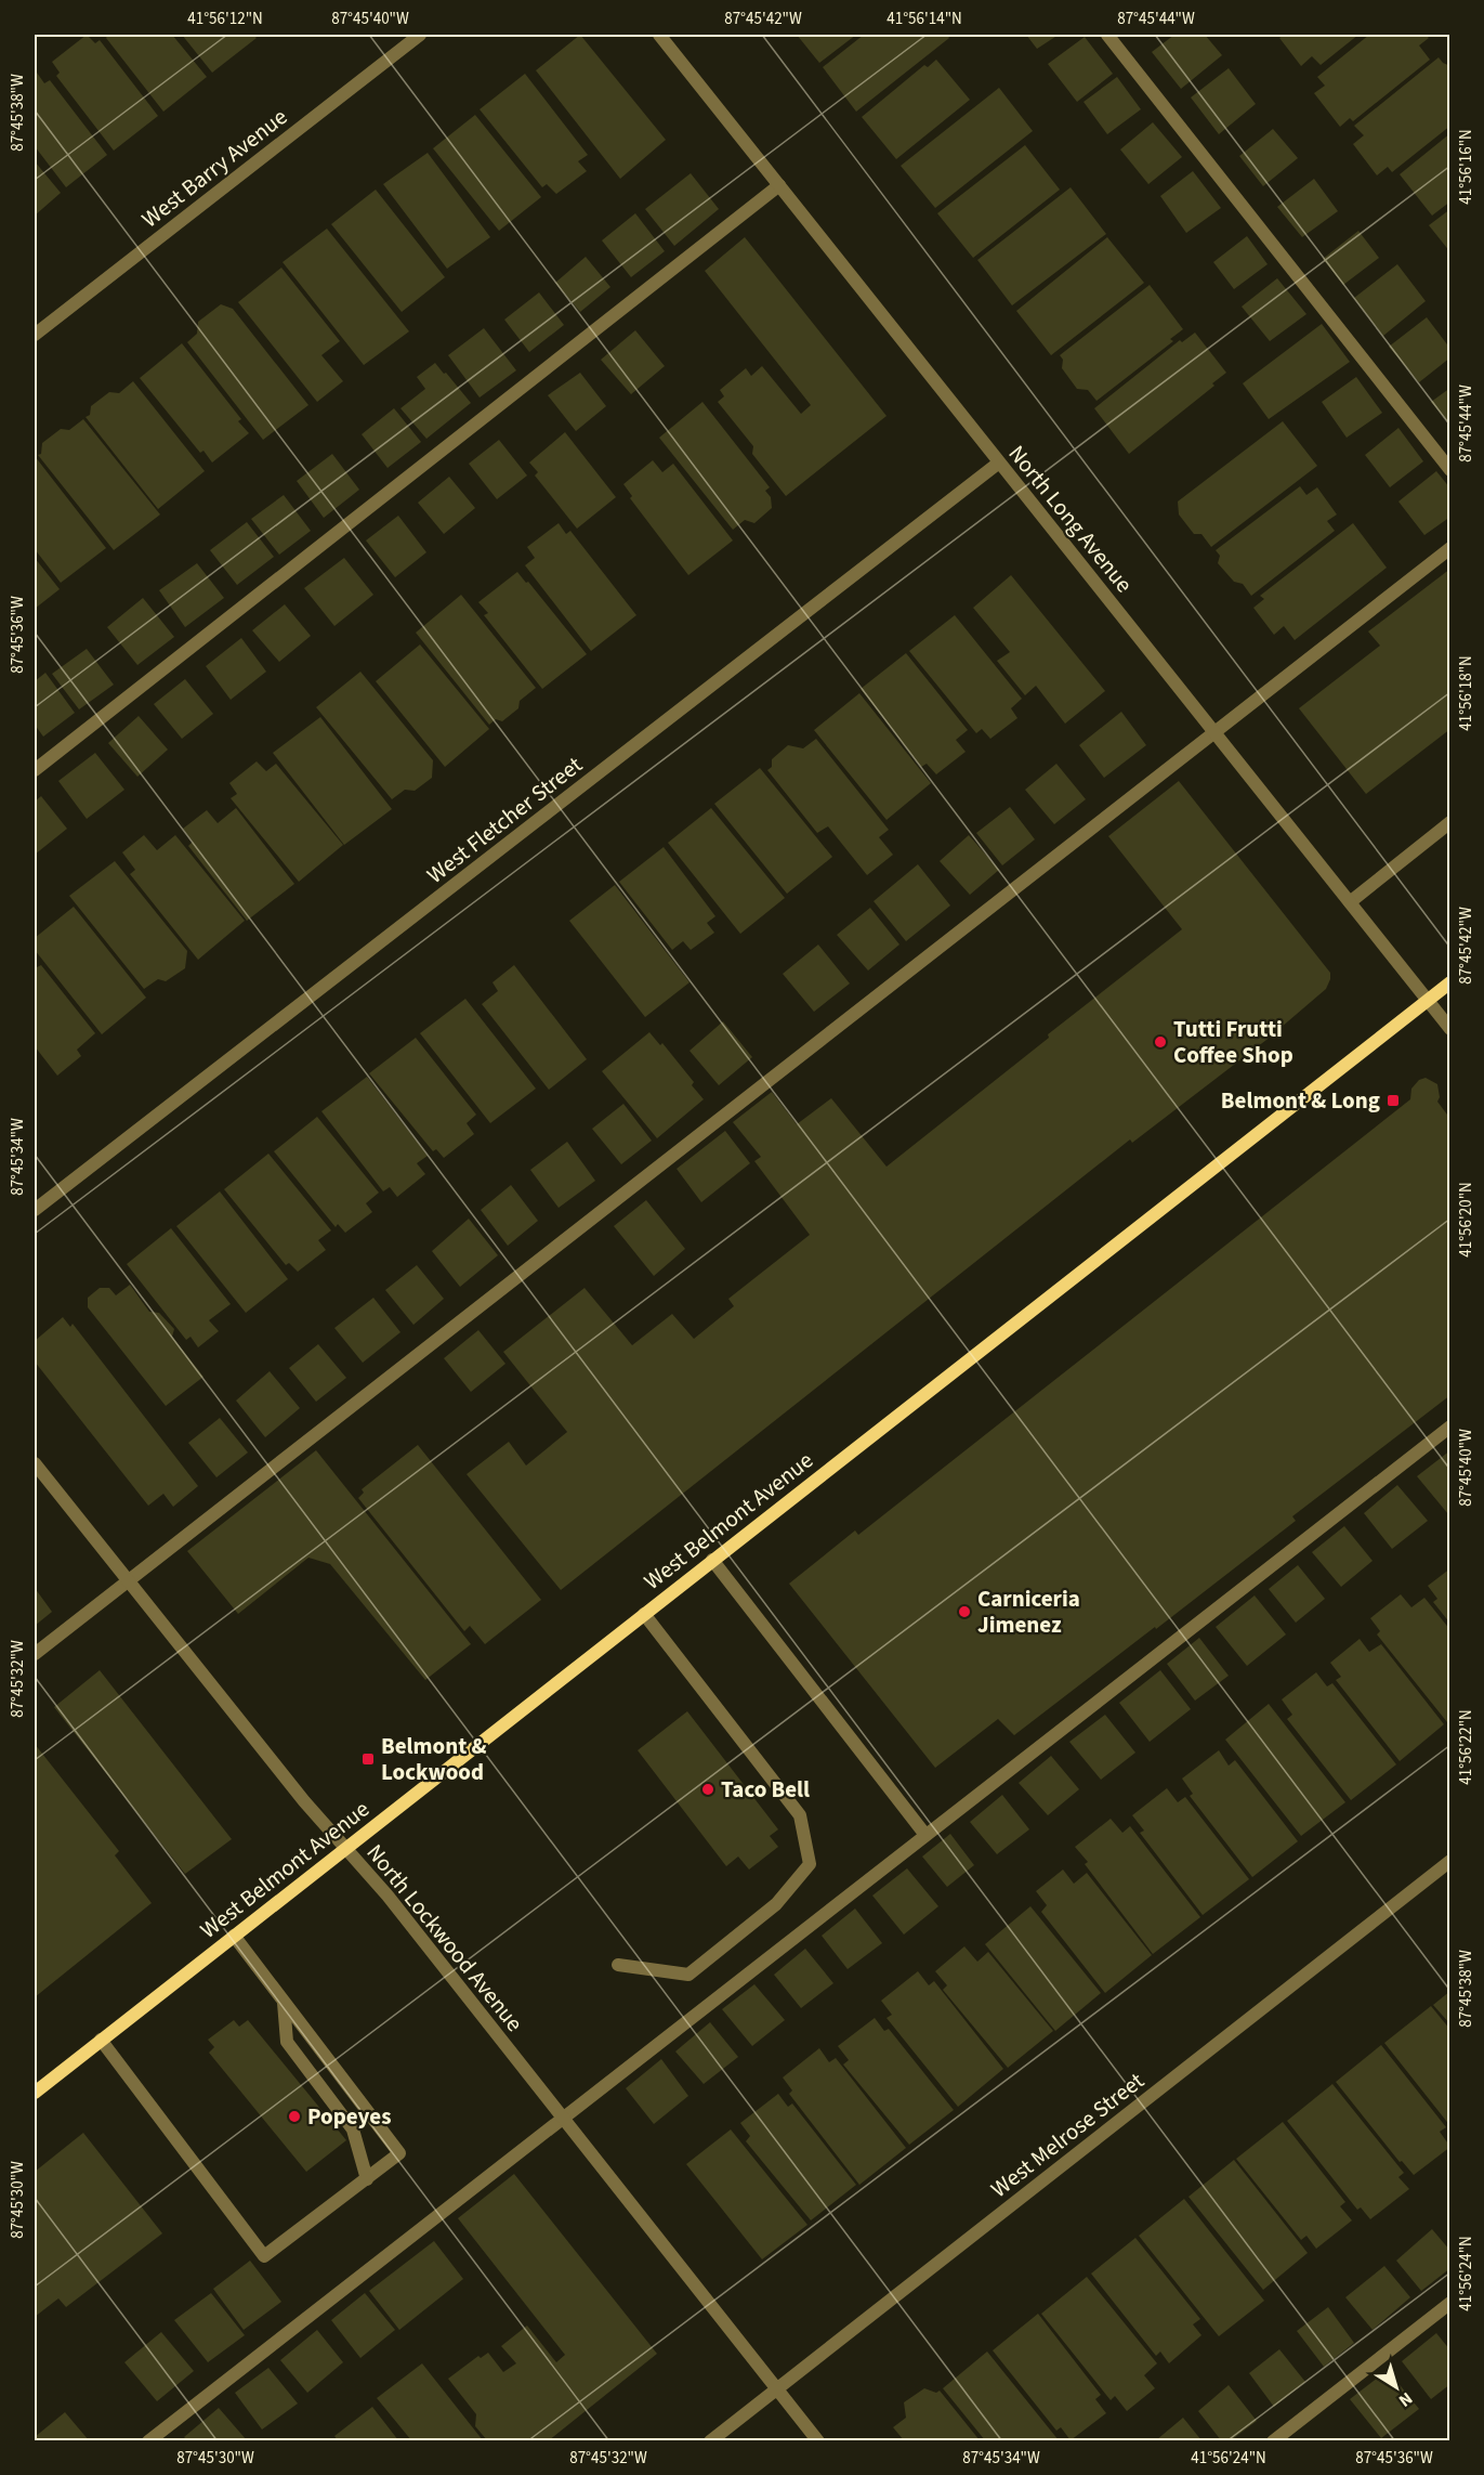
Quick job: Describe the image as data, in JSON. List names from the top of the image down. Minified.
{"streets":{"main road":["West Belmont Avenue"],"street":["West Barry Avenue","North Long Avenue","West Fletcher Street","North Lockwood Avenue","West Melrose Street"]},"crossings":[["North Long Avenue","West Fletcher Street"],["North Long Avenue","West Belmont Avenue"],["West Belmont Avenue","North Lockwood Avenue"],["North Lockwood Avenue","West Melrose Street"]],"places":{"other":["Tutti Frutti Coffee Shop","Carniceria Jimenez","Taco Bell","Popeyes"],"transit":["Belmont & Long","Belmont & Lockwood"]},"north":"bottom right","coordinates":["41°56'12\"N","87°45'40\"W","87°45'42\"W","41°56'14\"N","87°45'44\"W","87°45'38\"W","41°56'16\"N","87°45'36\"W","41°56'18\"N","87°45'34\"W","41°56'20\"N","87°45'32\"W","41°56'22\"N","87°45'30\"W","41°56'24\"N"]}
